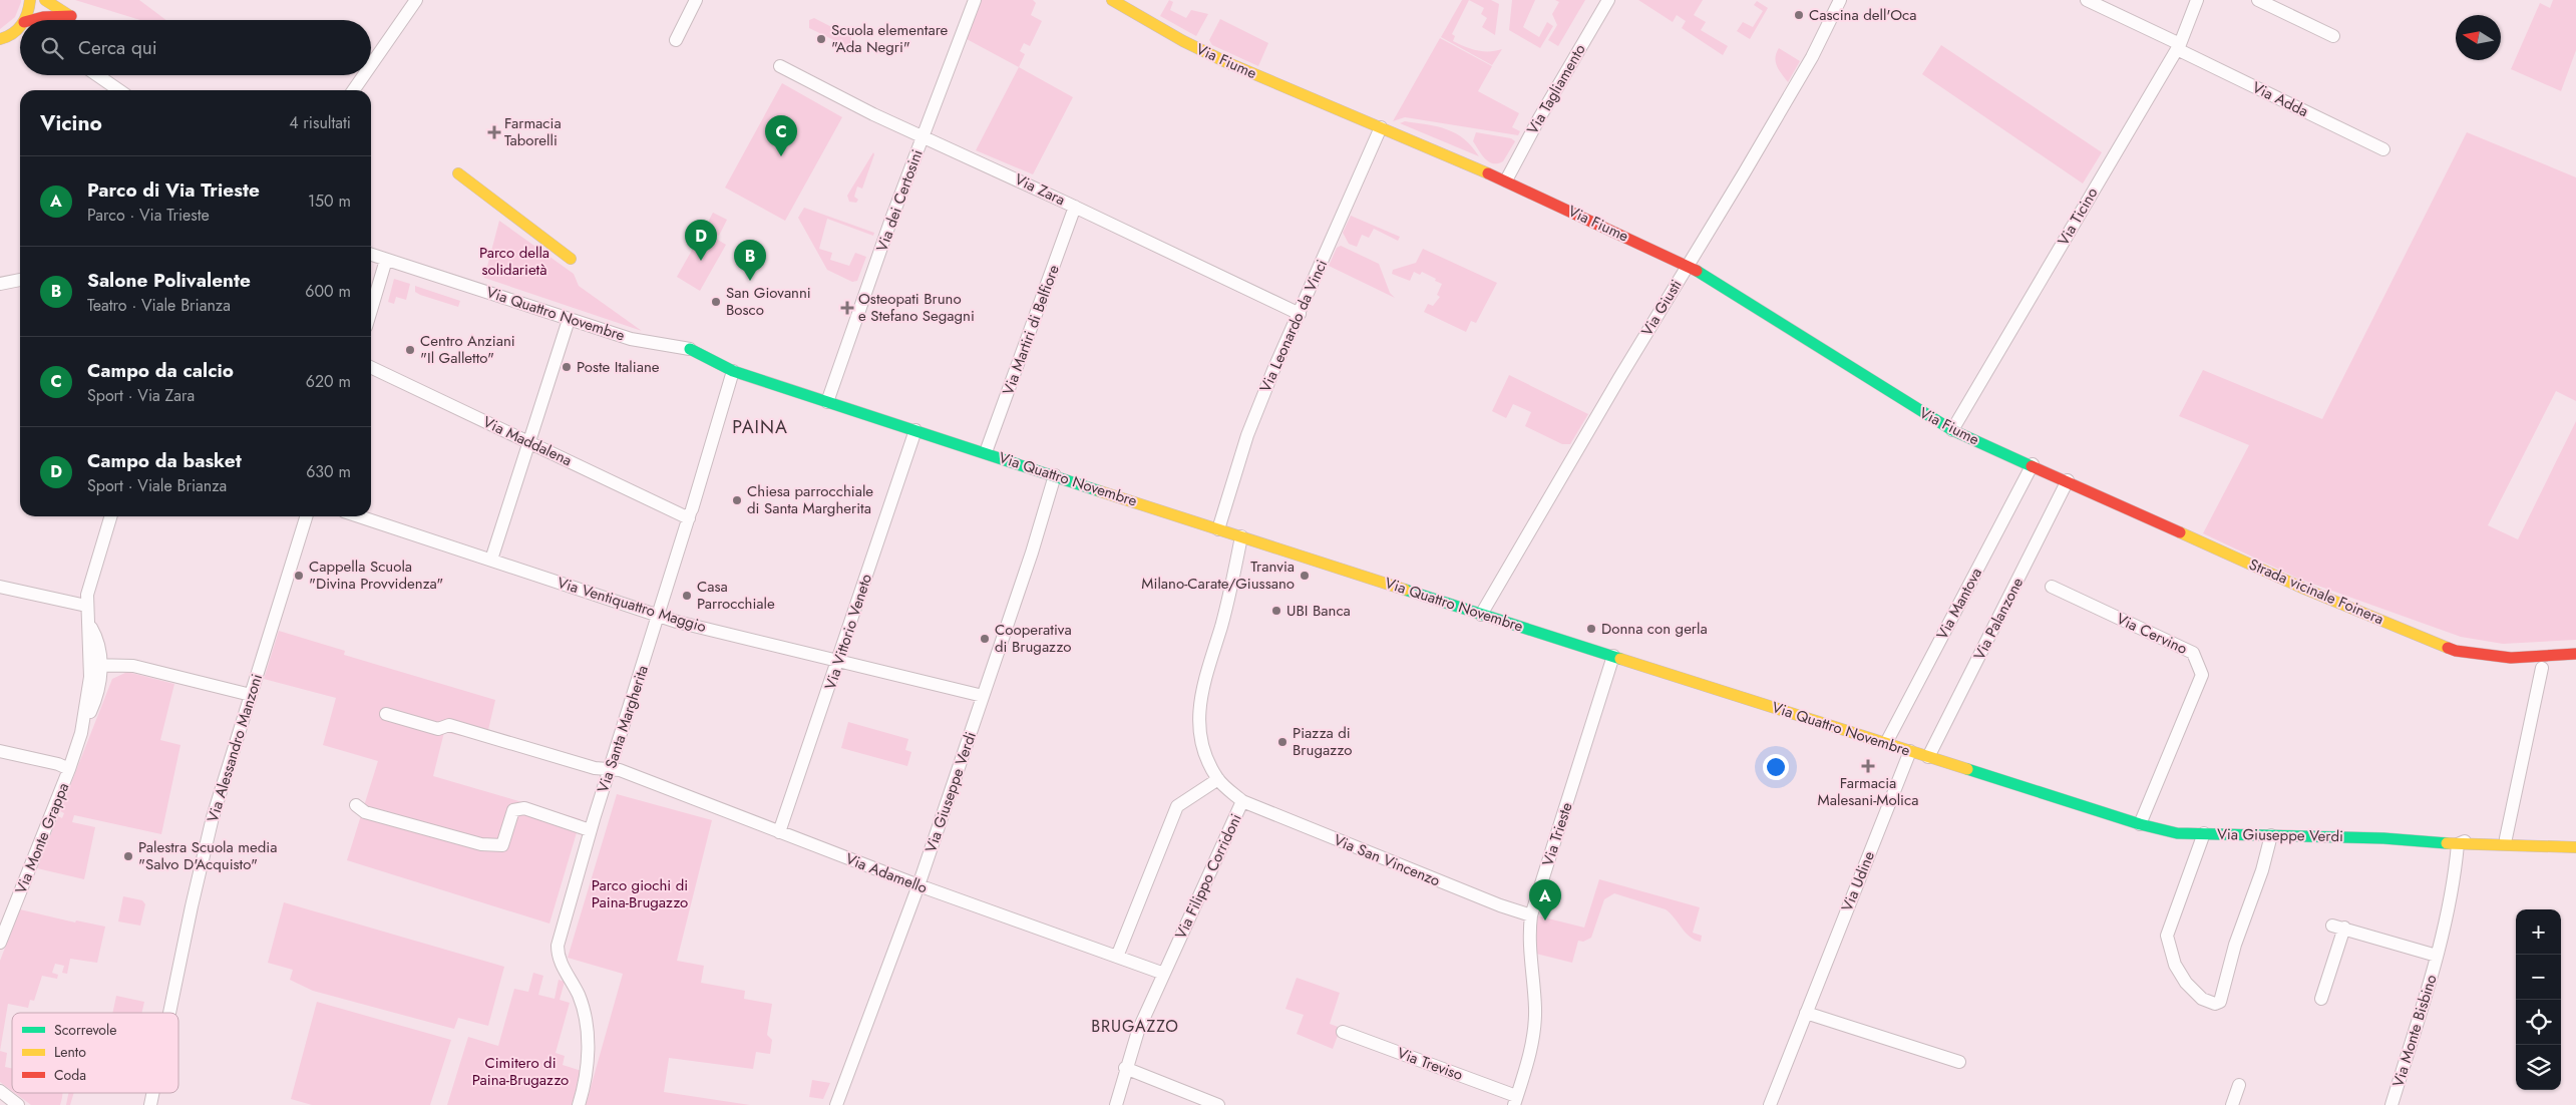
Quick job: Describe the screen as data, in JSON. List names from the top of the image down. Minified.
{"streets":{"main road":["Via Fiume","Via Quattro Novembre","Strada vicinale Foinera","Via Giuseppe Verdi"],"street":["Via Tagliamento","Via Adda","Via Zara","Via dei Certosini","Via Ticino","Via Giusti","Via Leonardo da Vinci","Via Martiri di Belfiore","Via Maddalena","Via Mantova","Via Ventiquattro Maggio","Via Palanzone","Via Vittorio Veneto","Via Cervino","Via Santa Margherita","Via Alessandro Manzoni","Via Trieste","Via Monte Grappa","Via San Vincenzo","Via Adamello","Via Filippo Corridoni","Via Udine","Via Monte Bisbino","Via Treviso"]},"crossings":[["Via Fiume","Via Tagliamento"],["Via Fiume","Via Ticino"],["Via Fiume","Via Giusti"],["Via Fiume","Via Leonardo da Vinci"],["Via Fiume","Strada vicinale Foinera"],["Via Fiume","Via Mantova"],["Via Fiume","Via Palanzone"],["Via Adda","Via Ticino"],["Via Zara","Via dei Certosini"],["Via Zara","Via Leonardo da Vinci"],["Via Zara","Via Martiri di Belfiore"],["Via dei Certosini","Via Quattro Novembre"],["Via Giusti","Via Quattro Novembre"],["Via Quattro Novembre","Via Leonardo da Vinci"],["Via Quattro Novembre","Via Martiri di Belfiore"],["Via Quattro Novembre","Via Mantova"],["Via Quattro Novembre","Via Palanzone"],["Via Quattro Novembre","Via Vittorio Veneto"],["Via Quattro Novembre","Via Cervino"],["Via Quattro Novembre","Via Santa Margherita"],["Via Quattro Novembre","Via Giuseppe Verdi"],["Via Quattro Novembre","Via Trieste"],["Via Quattro Novembre","Via Filippo Corridoni"],["Via Quattro Novembre","Via Udine"],["Via Maddalena","Via Santa Margherita"],["Strada vicinale Foinera","Via Palanzone"],["Via Ventiquattro Maggio","Via Vittorio Veneto"],["Via Ventiquattro Maggio","Via Santa Margherita"],["Via Ventiquattro Maggio","Via Giuseppe Verdi"],["Via Vittorio Veneto","Via Adamello"],["Via Santa Margherita","Via Adamello"],["Via Giuseppe Verdi","Via Adamello"],["Via Giuseppe Verdi","Via Monte Bisbino"],["Via Trieste","Via San Vincenzo"],["Via Trieste","Via Treviso"],["Via San Vincenzo","Via Filippo Corridoni"],["Via Adamello","Via Filippo Corridoni"]],"districts":["PAINA","BRUGAZZO"],"parks":["Parco della solidarietà","Parco giochi di Paina-Brugazzo","Cimitero di Paina-Brugazzo"],"places":{"other":["Cascina dell'Oca","Scuola elementare \"Ada Negri\"","San Giovanni Bosco","Centro Anziani \"Il Galletto\"","Poste Italiane","Chiesa parrocchiale di Santa Margherita","Cappella Scuola \"Divina Provvidenza\"","Tranvia Milano-Carate/Giussano","Casa Parrocchiale","UBI Banca","Donna con gerla","Cooperativa di Brugazzo","Piazza di Brugazzo","Palestra Scuola media \"Salvo D'Acquisto\""],"health":["Farmacia Taborelli","Osteopati Bruno e Stefano Segagni","Farmacia Malesani-Molica"]},"legend":["Scorrevole","Lento","Coda"],"north":"left","page":{"search":"Cerca qui","heading":["Vicino","4 risultati"],"pins":["C","D","B","A"],"list":[{"mark":"A","name":"Parco di Via Trieste","note":"Parco · Via Trieste","value":"150 m"},{"mark":"B","name":"Salone Polivalente","note":"Teatro · Viale Brianza","value":"600 m"},{"mark":"C","name":"Campo da calcio","note":"Sport · Via Zara","value":"620 m"},{"mark":"D","name":"Campo da basket","note":"Sport · Viale Brianza","value":"630 m"}],"map_buttons":["+","−"]}}
